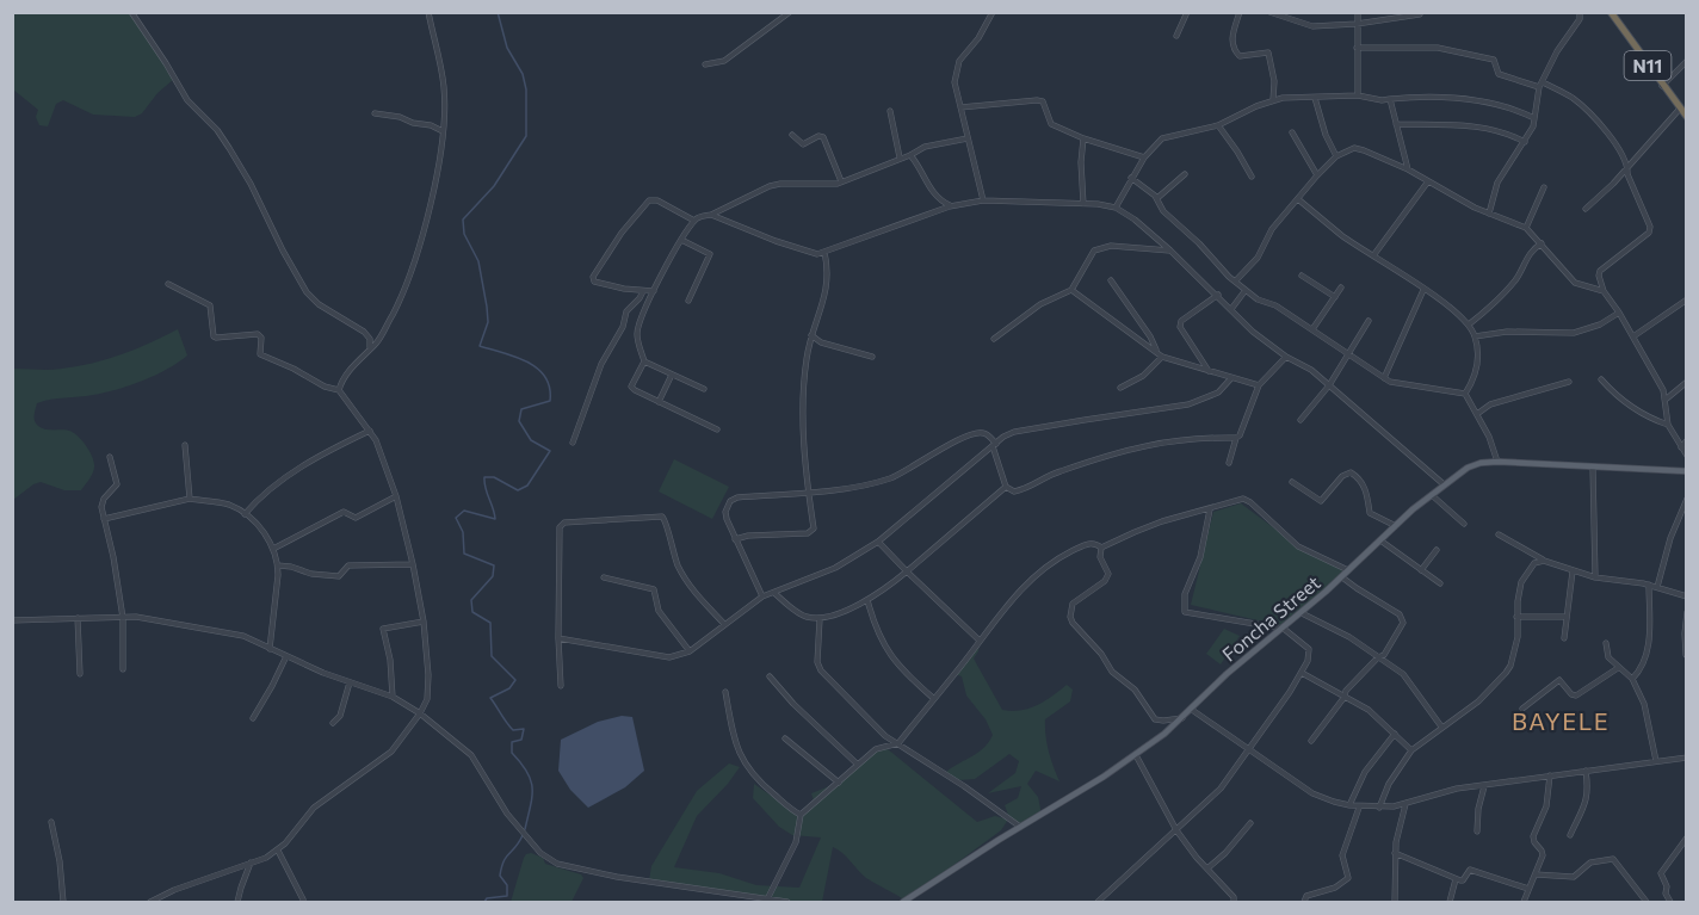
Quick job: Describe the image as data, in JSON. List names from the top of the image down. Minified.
{"streets":{"highway":["N11"],"main road":["Foncha Street"]},"districts":["BAYELE"]}
